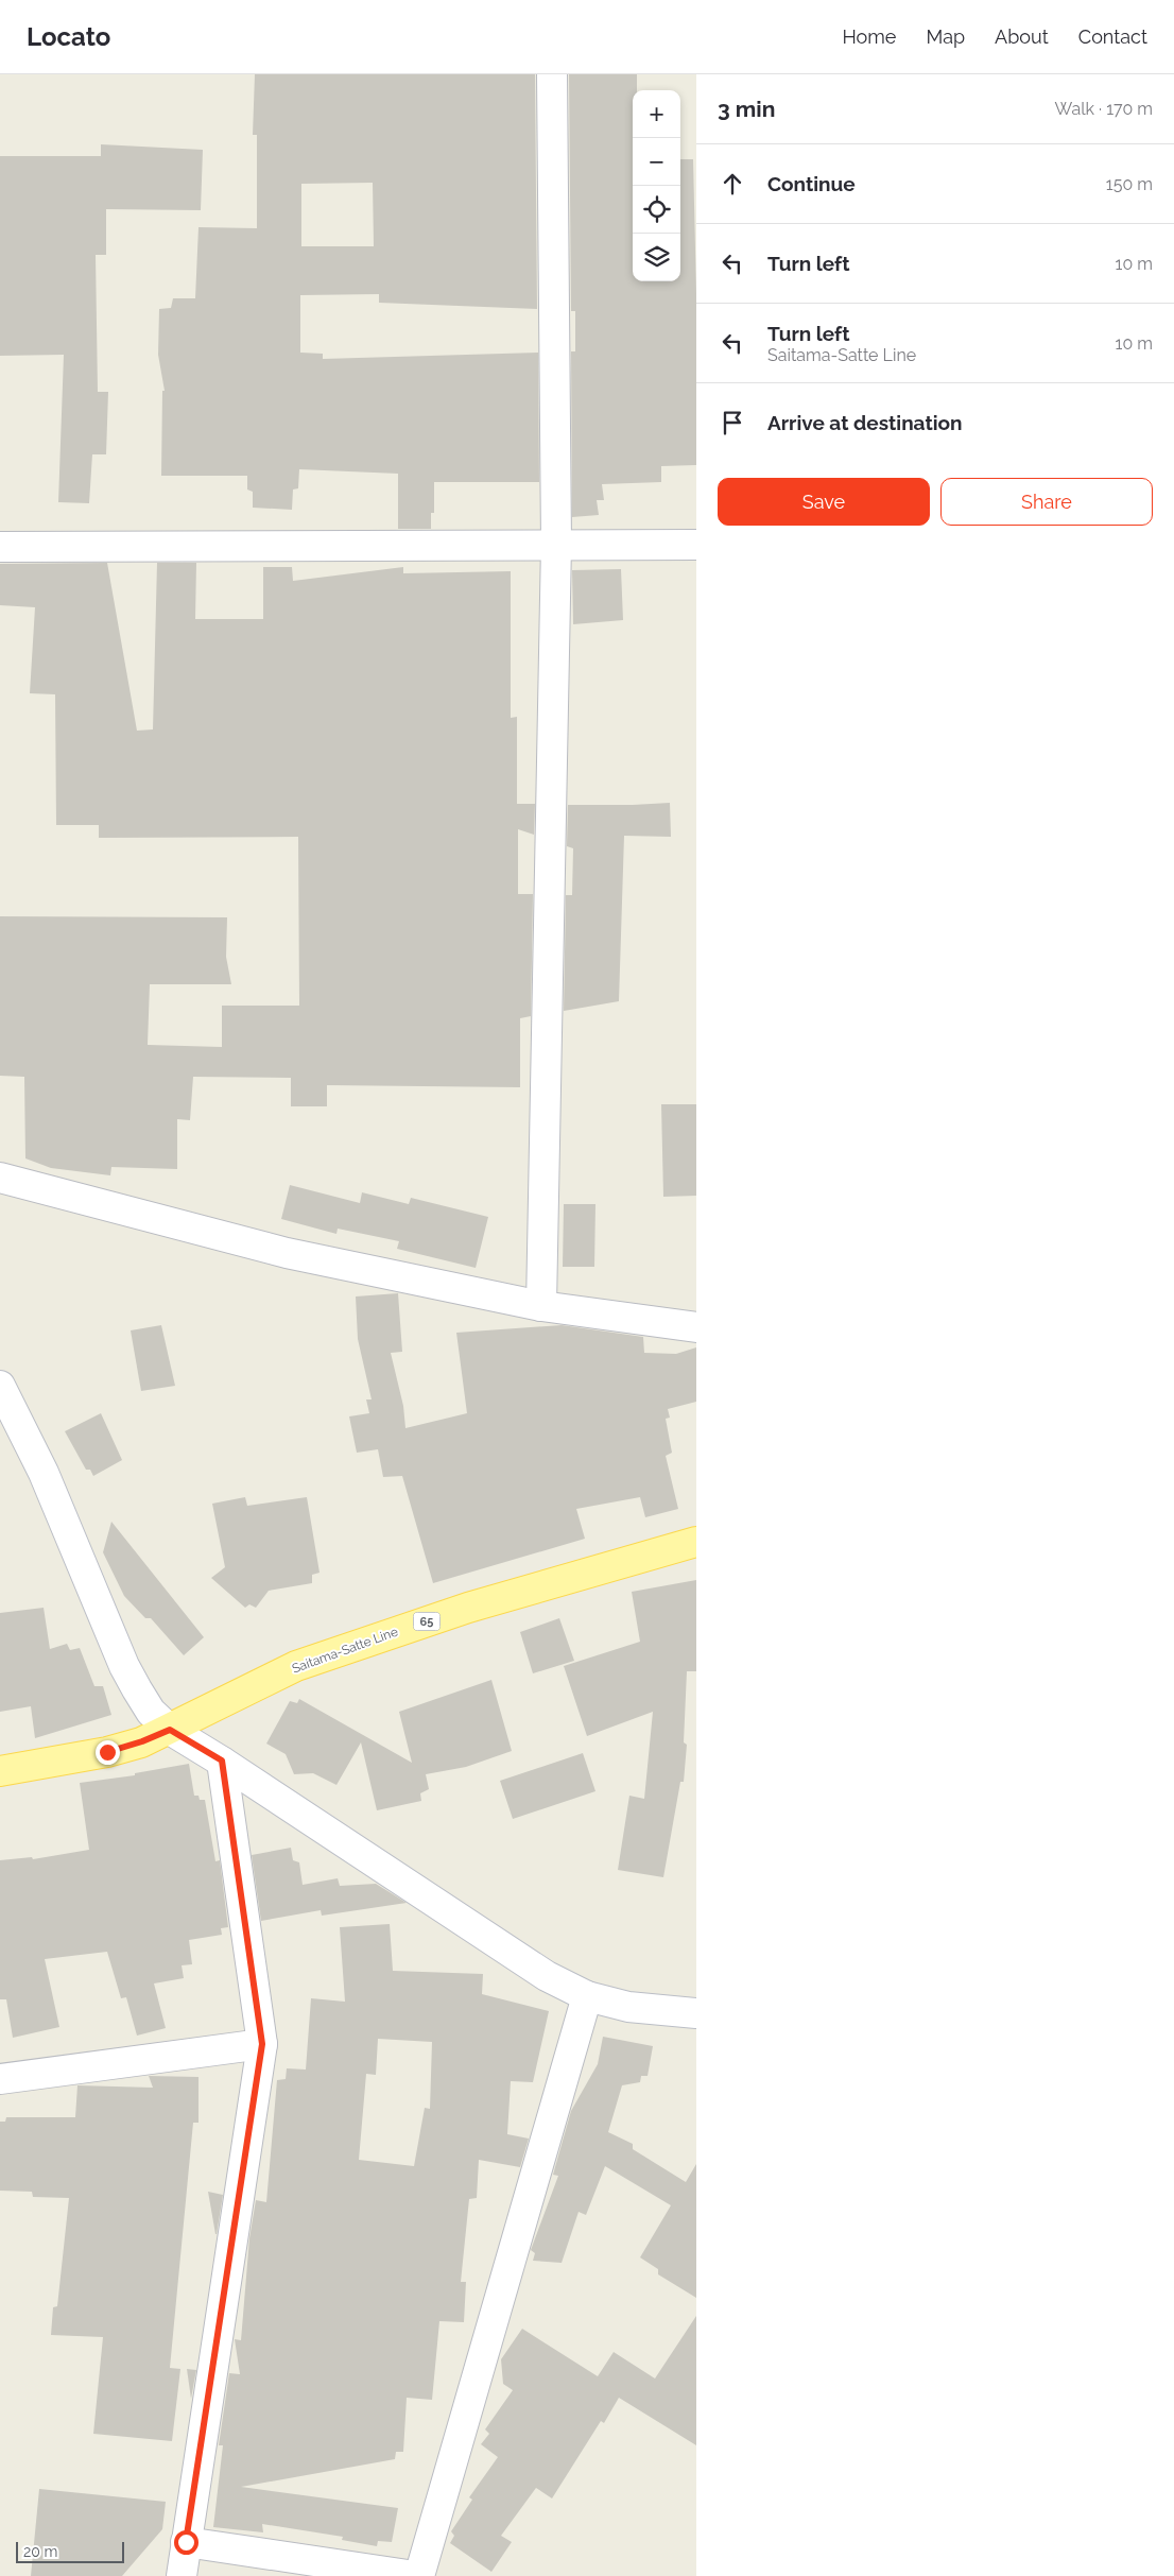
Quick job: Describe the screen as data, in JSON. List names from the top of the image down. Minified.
{"streets":{"main road":["65","Saitama-Satte Line"]},"scale_bar":"20 m","page":{"header":"Locato","nav":["Home","Map","About","Contact"],"heading":["3 min","Walk · 170 m"],"map_buttons":["+","−"],"list":[["Continue","150 m"],["Turn left","10 m"],["Turn left","Saitama-Satte Line","10 m"],"Arrive at destination"],"buttons":["Save","Share"],"scale":"20 m"}}
